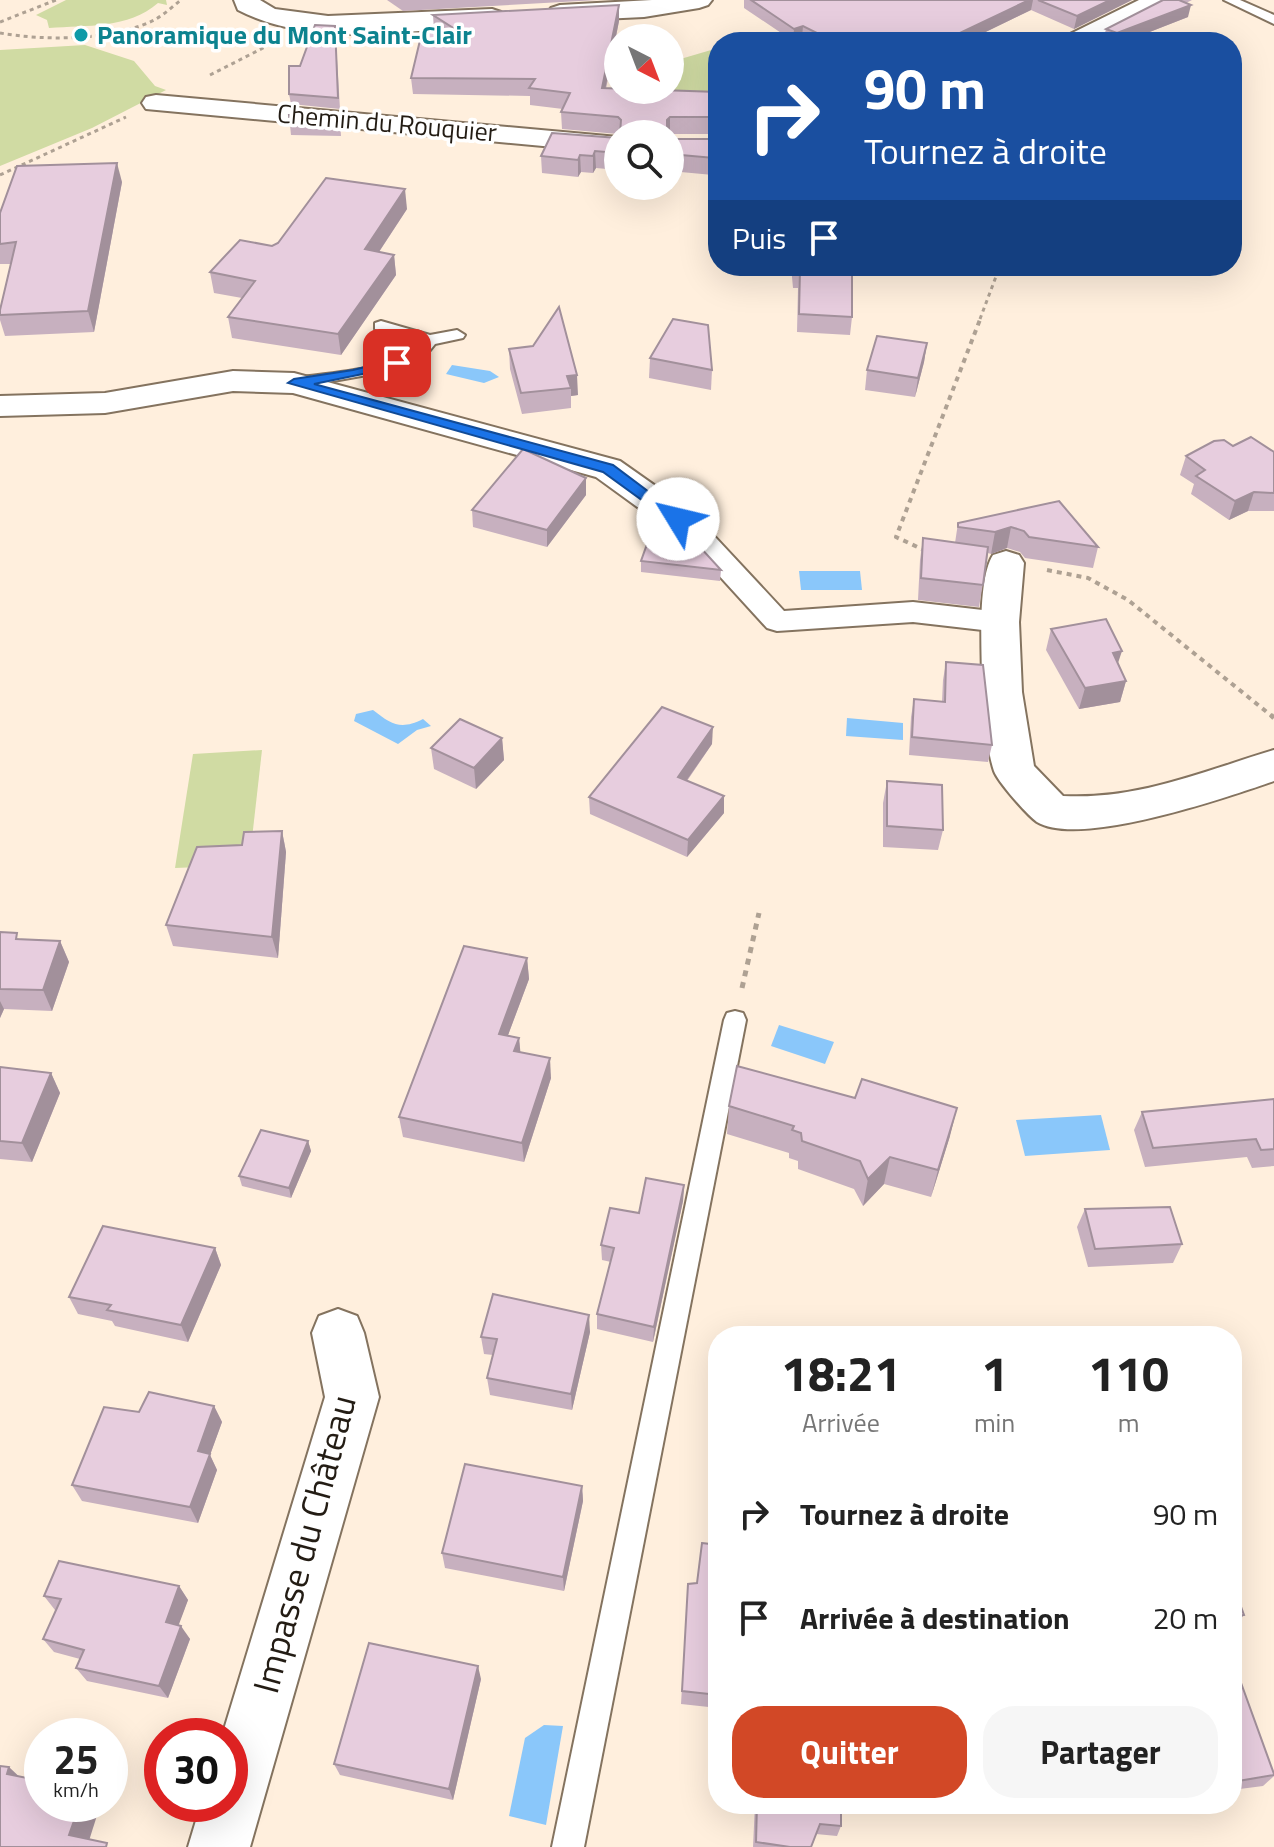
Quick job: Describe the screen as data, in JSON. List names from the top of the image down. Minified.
{"streets":{"street":["Chemin du Rouquier","Impasse du Château"]},"places":["Panoramique du Mont Saint-Clair"],"north":"bottom right","page":{"turn":["90 m","Tournez à droite"],"then":"Puis","eta":["18:21","Arrivée","1","min","110","m"],"list":[{"name":"Tournez à droite","value":"90 m"},{"name":"Arrivée à destination","value":"20 m"}],"buttons":["Quitter","Partager"],"speed":"25 km/h","limit":"30"}}
